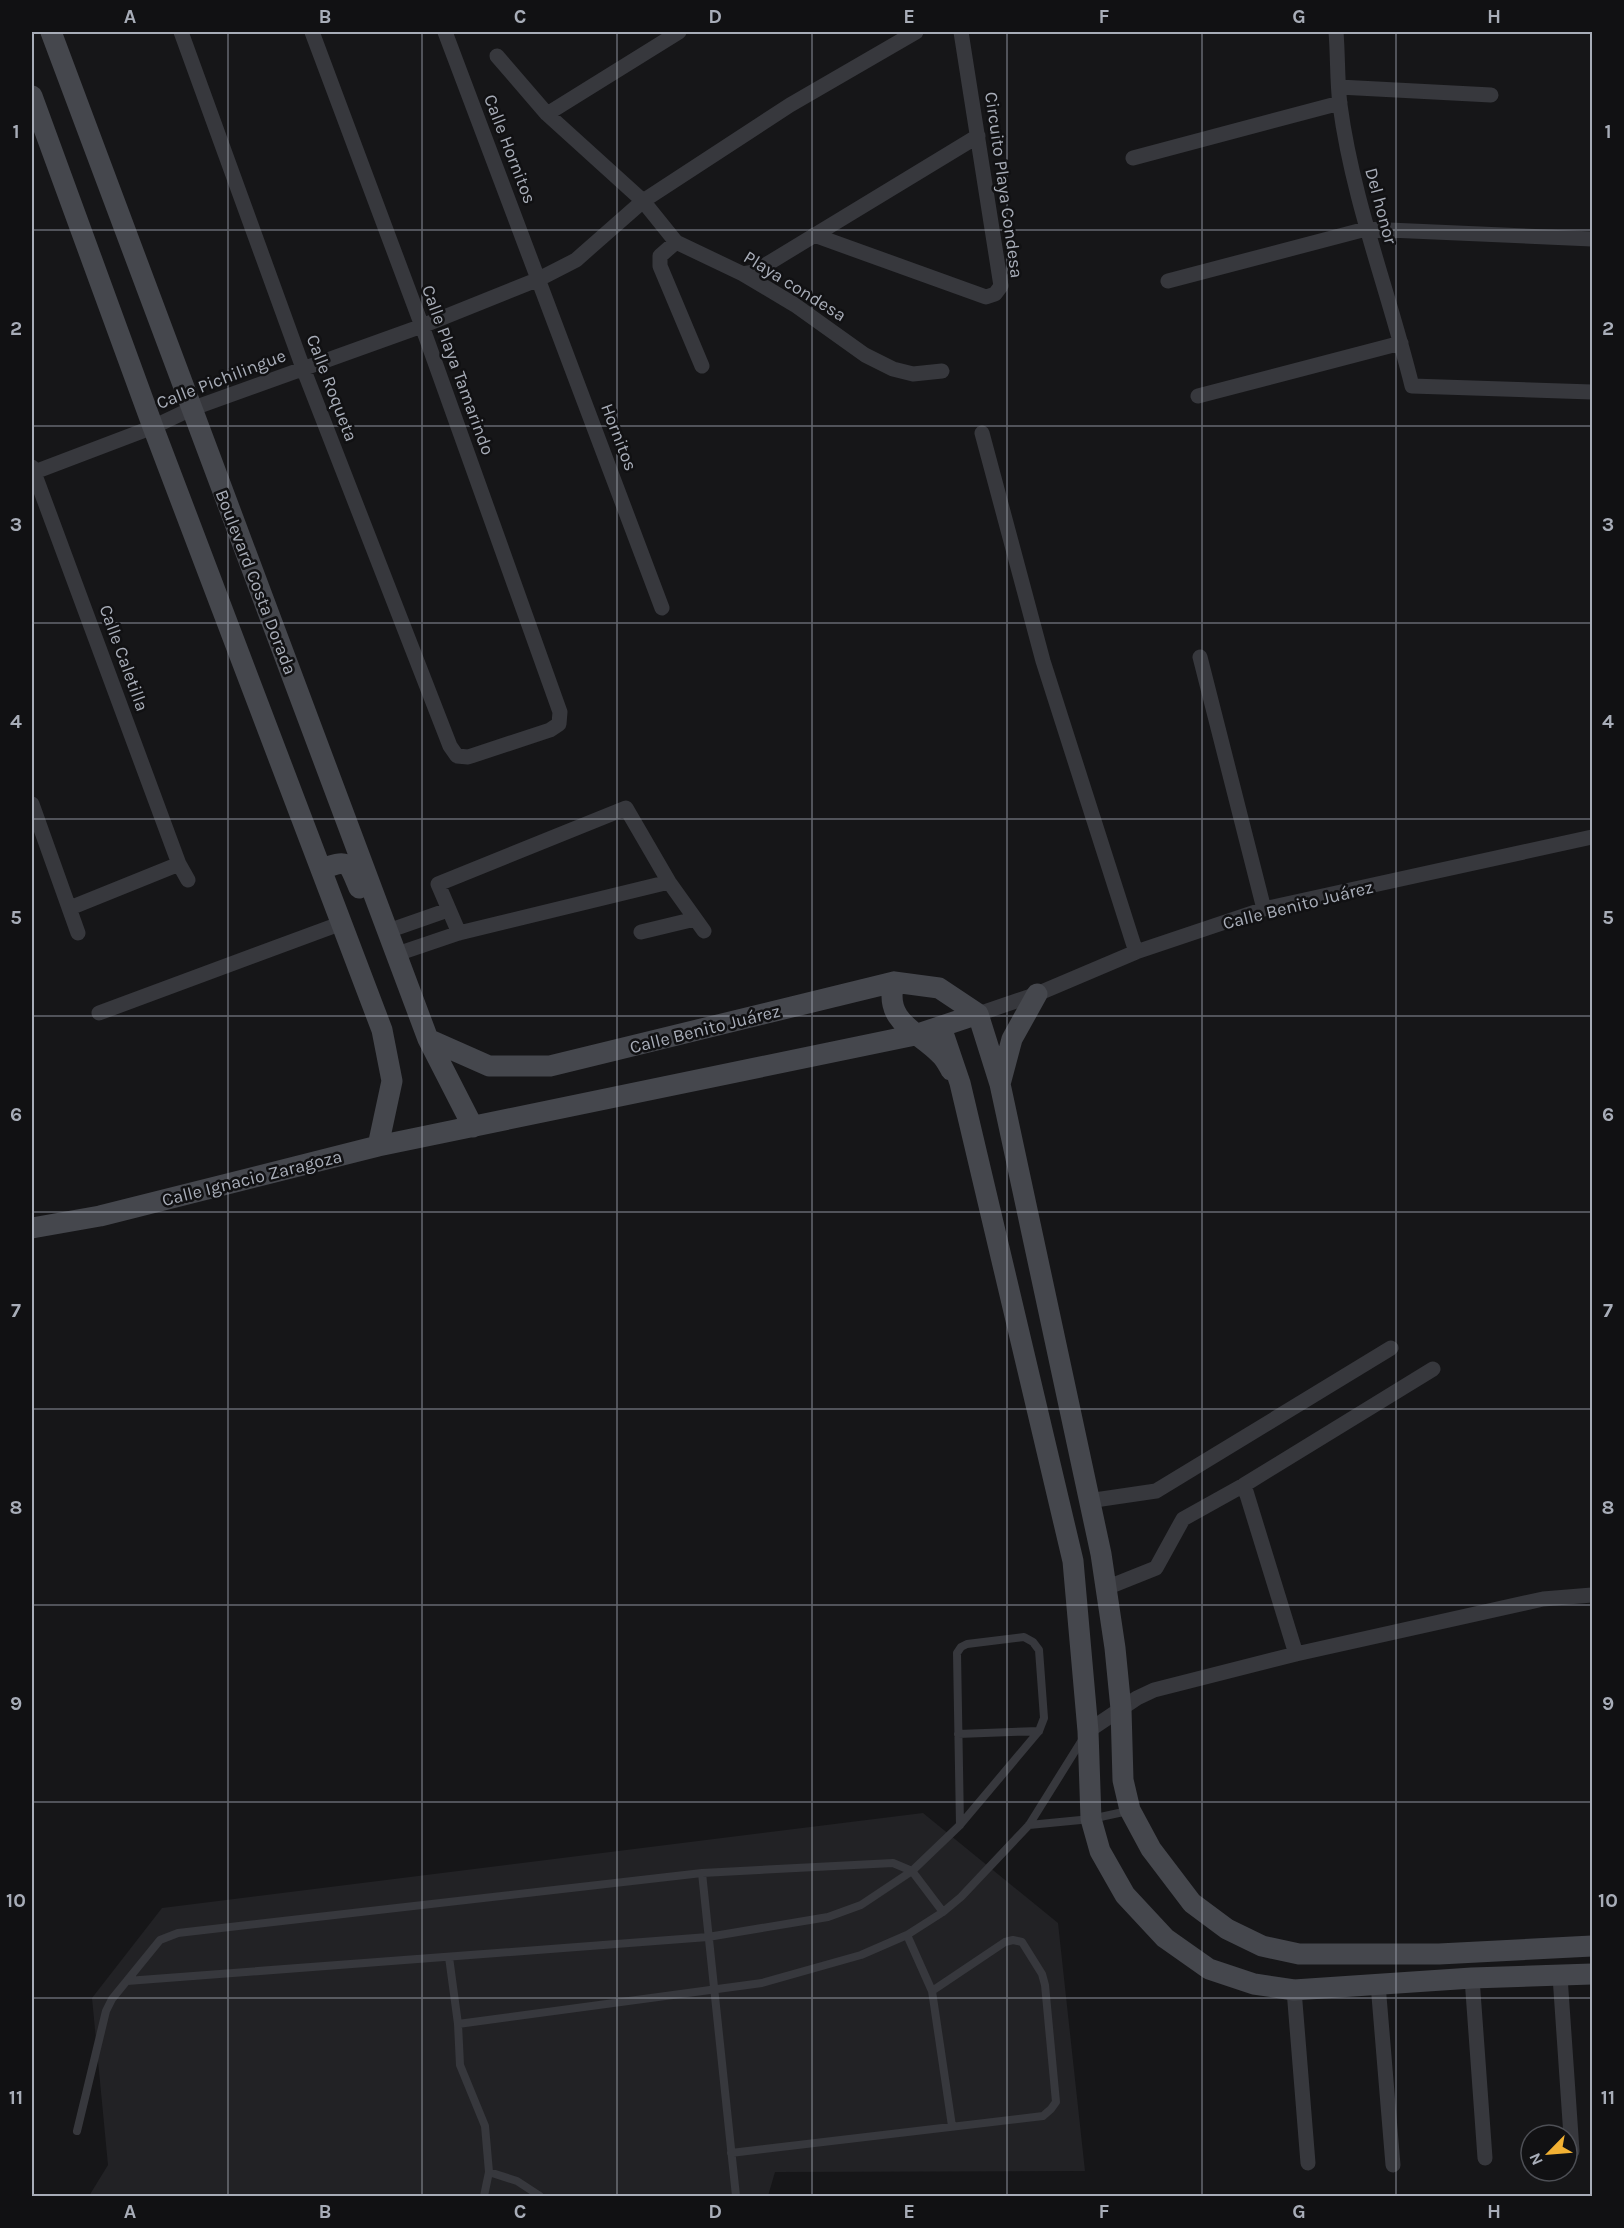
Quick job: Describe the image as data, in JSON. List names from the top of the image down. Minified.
{"streets":{"main road":["Boulevard Costa Dorada","Calle Benito Juárez","Calle Ignacio Zaragoza"],"street":["Calle Hornitos","Circuito Playa Condesa","Del honor","Playa condesa","Calle Playa Tamarindo","Calle Pichilingue","Calle Roqueta","Hornitos","Calle Caletilla"]},"crossings":[["Calle Hornitos","Calle Pichilingue"],["Calle Hornitos","Hornitos"],["Playa condesa","Calle Pichilingue"],["Calle Playa Tamarindo","Calle Pichilingue"],["Calle Playa Tamarindo","Calle Roqueta"],["Calle Pichilingue","Calle Roqueta"],["Calle Pichilingue","Hornitos"],["Calle Pichilingue","Boulevard Costa Dorada"],["Calle Pichilingue","Calle Caletilla"],["Boulevard Costa Dorada","Calle Benito Juárez"],["Boulevard Costa Dorada","Calle Ignacio Zaragoza"],["Calle Benito Juárez","Calle Ignacio Zaragoza"]],"north":"bottom left","grid":{"columns":["A","B","C","D","E","F","G","H"],"rows":["1","2","3","4","5","6","7","8","9","10","11"]}}
